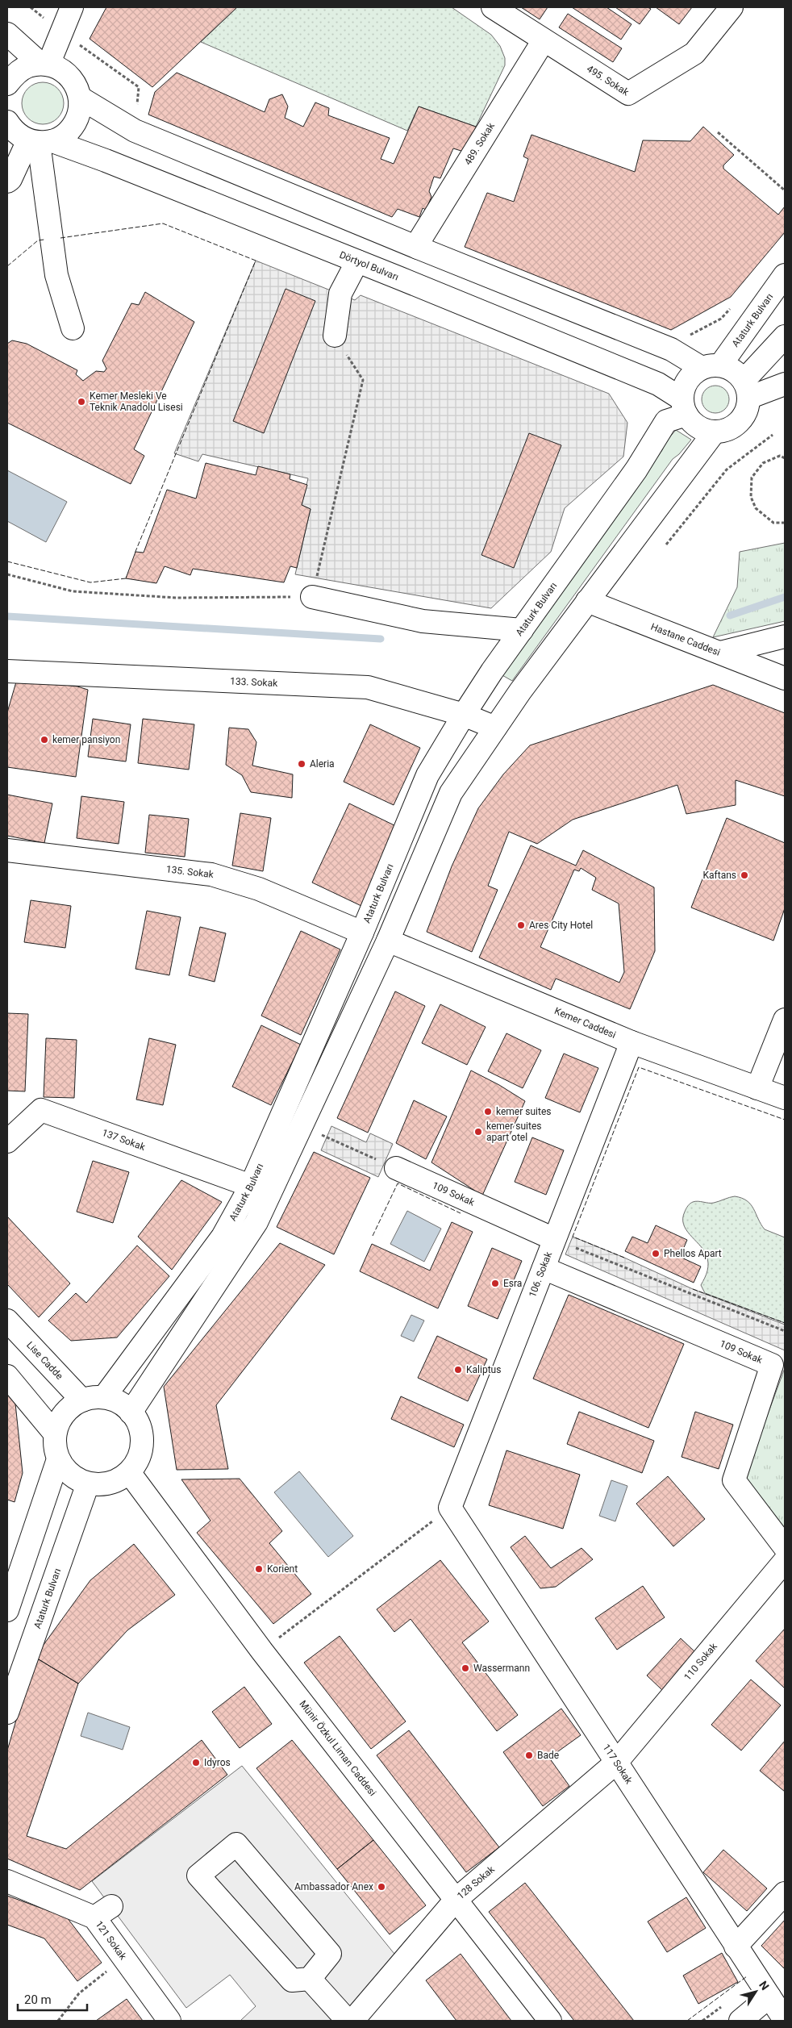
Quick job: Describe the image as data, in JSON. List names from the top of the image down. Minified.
{"streets":{"street":["495. Sokak","489. Sokak","Dörtyol Bulvarı","Ataturk Bulvarı","Hastane Caddesi","133. Sokak","135. Sokak","Kemer Caddesi","137 Sokak","109 Sokak","106. Sokak","Lise Cadde","110 Sokak","Münir Özkul Liman Caddesi","117 Sokak","128 Sokak","121 Sokak"]},"crossings":[["495. Sokak","489. Sokak"],["Dörtyol Bulvarı","Ataturk Bulvarı"],["Ataturk Bulvarı","133. Sokak"],["Ataturk Bulvarı","135. Sokak"],["Ataturk Bulvarı","137 Sokak"],["Ataturk Bulvarı","Lise Cadde"],["Ataturk Bulvarı","Münir Özkul Liman Caddesi"],["Kemer Caddesi","106. Sokak"],["109 Sokak","106. Sokak"],["106. Sokak","117 Sokak"],["Lise Cadde","Münir Özkul Liman Caddesi"],["110 Sokak","117 Sokak"],["110 Sokak","128 Sokak"],["Münir Özkul Liman Caddesi","128 Sokak"],["117 Sokak","128 Sokak"]],"places":["Kemer Mesleki Ve Teknik Anadolu Lisesi","kemer pansiyon","Aleria","Kaftans","Ares City Hotel","kemer suites","kemer suites apart otel","Phellos Apart","Esra","Kaliptus","Korient","Wassermann","Bade","Idyros","Ambassador Anex"],"scale_bar":"20 m","north":"top right"}
